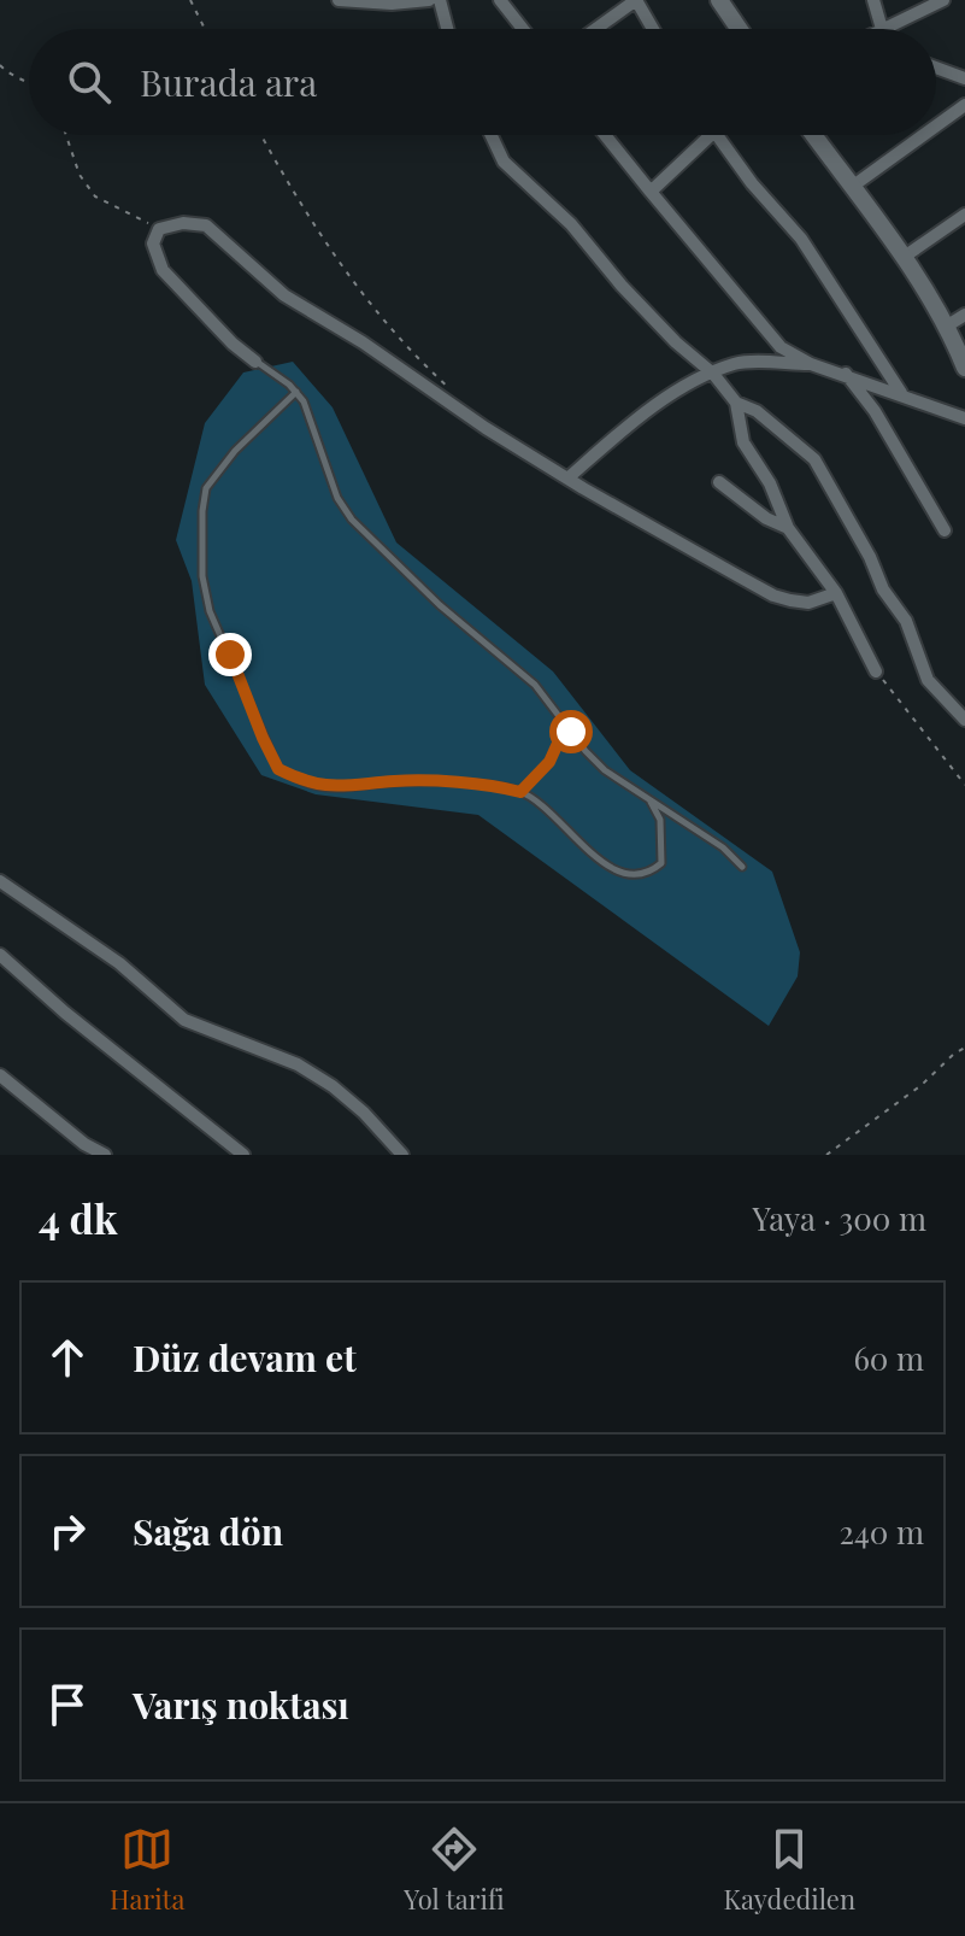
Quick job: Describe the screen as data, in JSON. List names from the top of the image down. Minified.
{"page":{"search":"Burada ara","heading":["4 dk","Yaya · 300 m"],"list":[["Düz devam et","60 m"],["Sağa dön","240 m"],"Varış noktası"],"nav":["Harita","Yol tarifi","Kaydedilen"]}}
